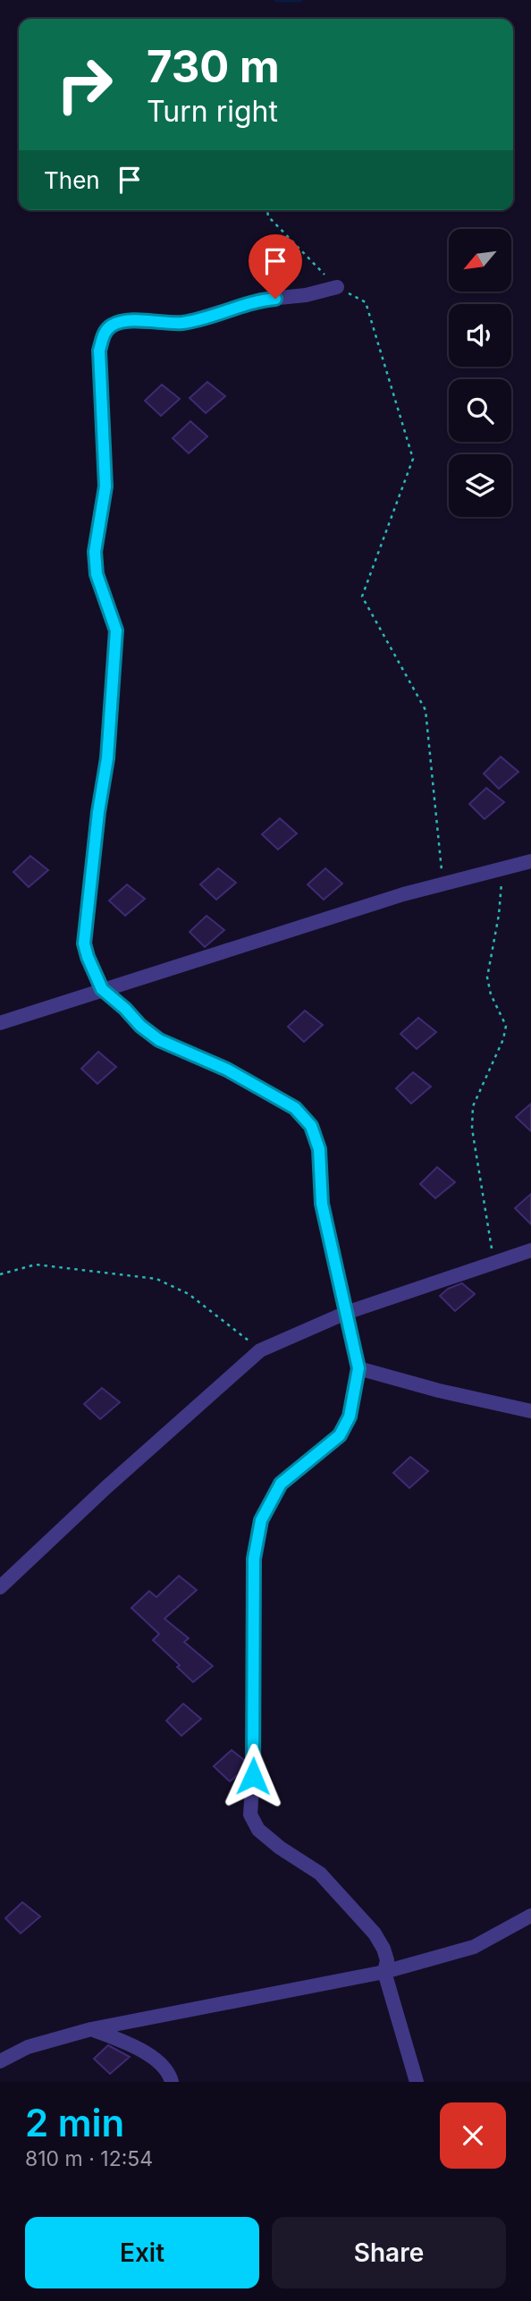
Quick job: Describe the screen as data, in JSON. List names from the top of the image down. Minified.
{"north":"bottom left","page":{"turn":["730 m","Turn right"],"then":"Then","heading":["2 min","810 m · 12:54"],"buttons":["Exit","Share"]}}
